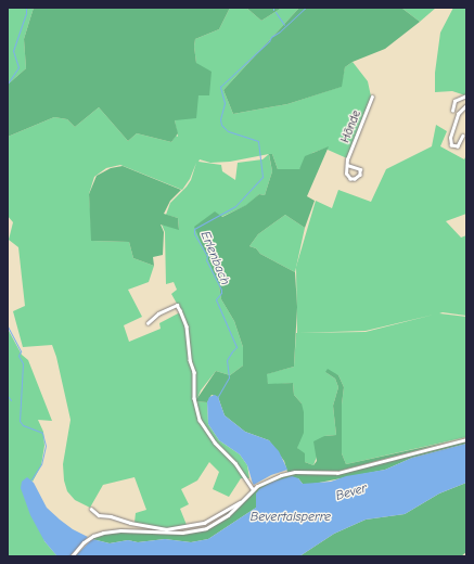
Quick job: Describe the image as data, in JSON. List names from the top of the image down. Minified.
{"streets":{"street":["Hönde"]},"water":["Erlenbach","Bever","Bevertalsperre"]}
